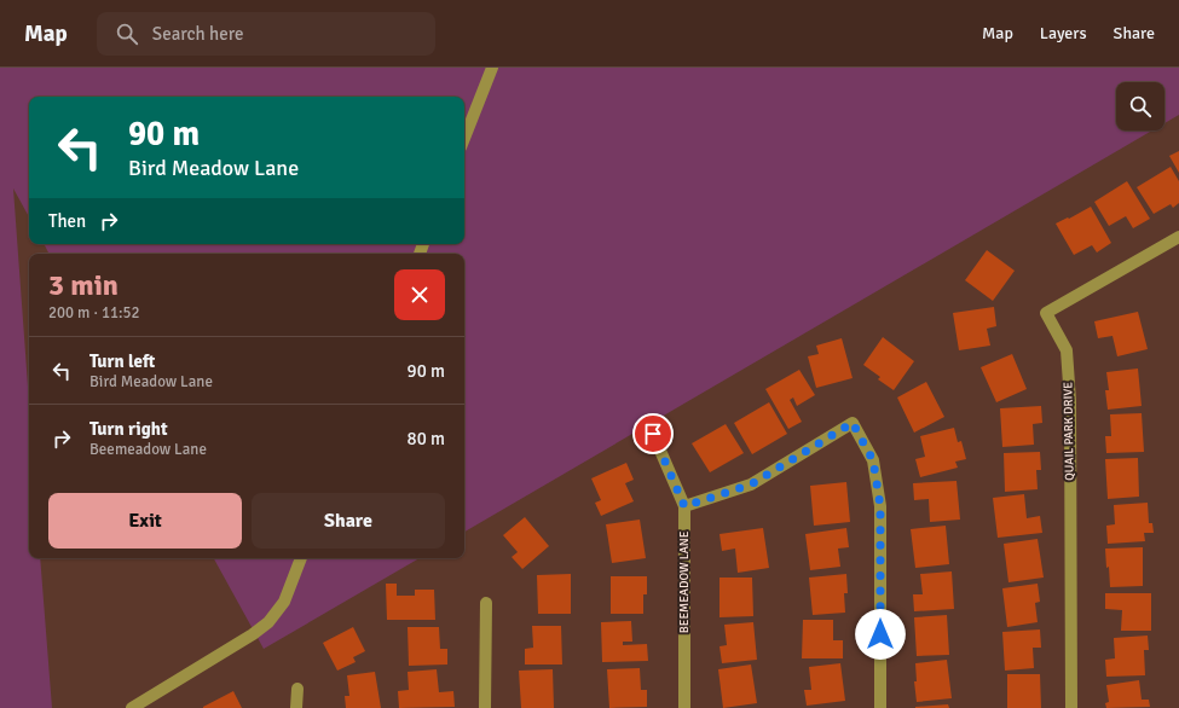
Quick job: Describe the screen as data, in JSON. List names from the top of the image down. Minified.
{"streets":{"street":["QUAIL PARK DRIVE","BEEMEADOW LANE"]},"page":{"header":"Map","search":"Search here","nav":["Map","Layers","Share"],"turn":["90 m","Bird Meadow Lane"],"then":"Then","heading":["3 min","200 m · 11:52"],"list":[{"name":"Turn left","note":"Bird Meadow Lane","value":"90 m"},{"name":"Turn right","note":"Beemeadow Lane","value":"80 m"}],"buttons":["Exit","Share"]}}
